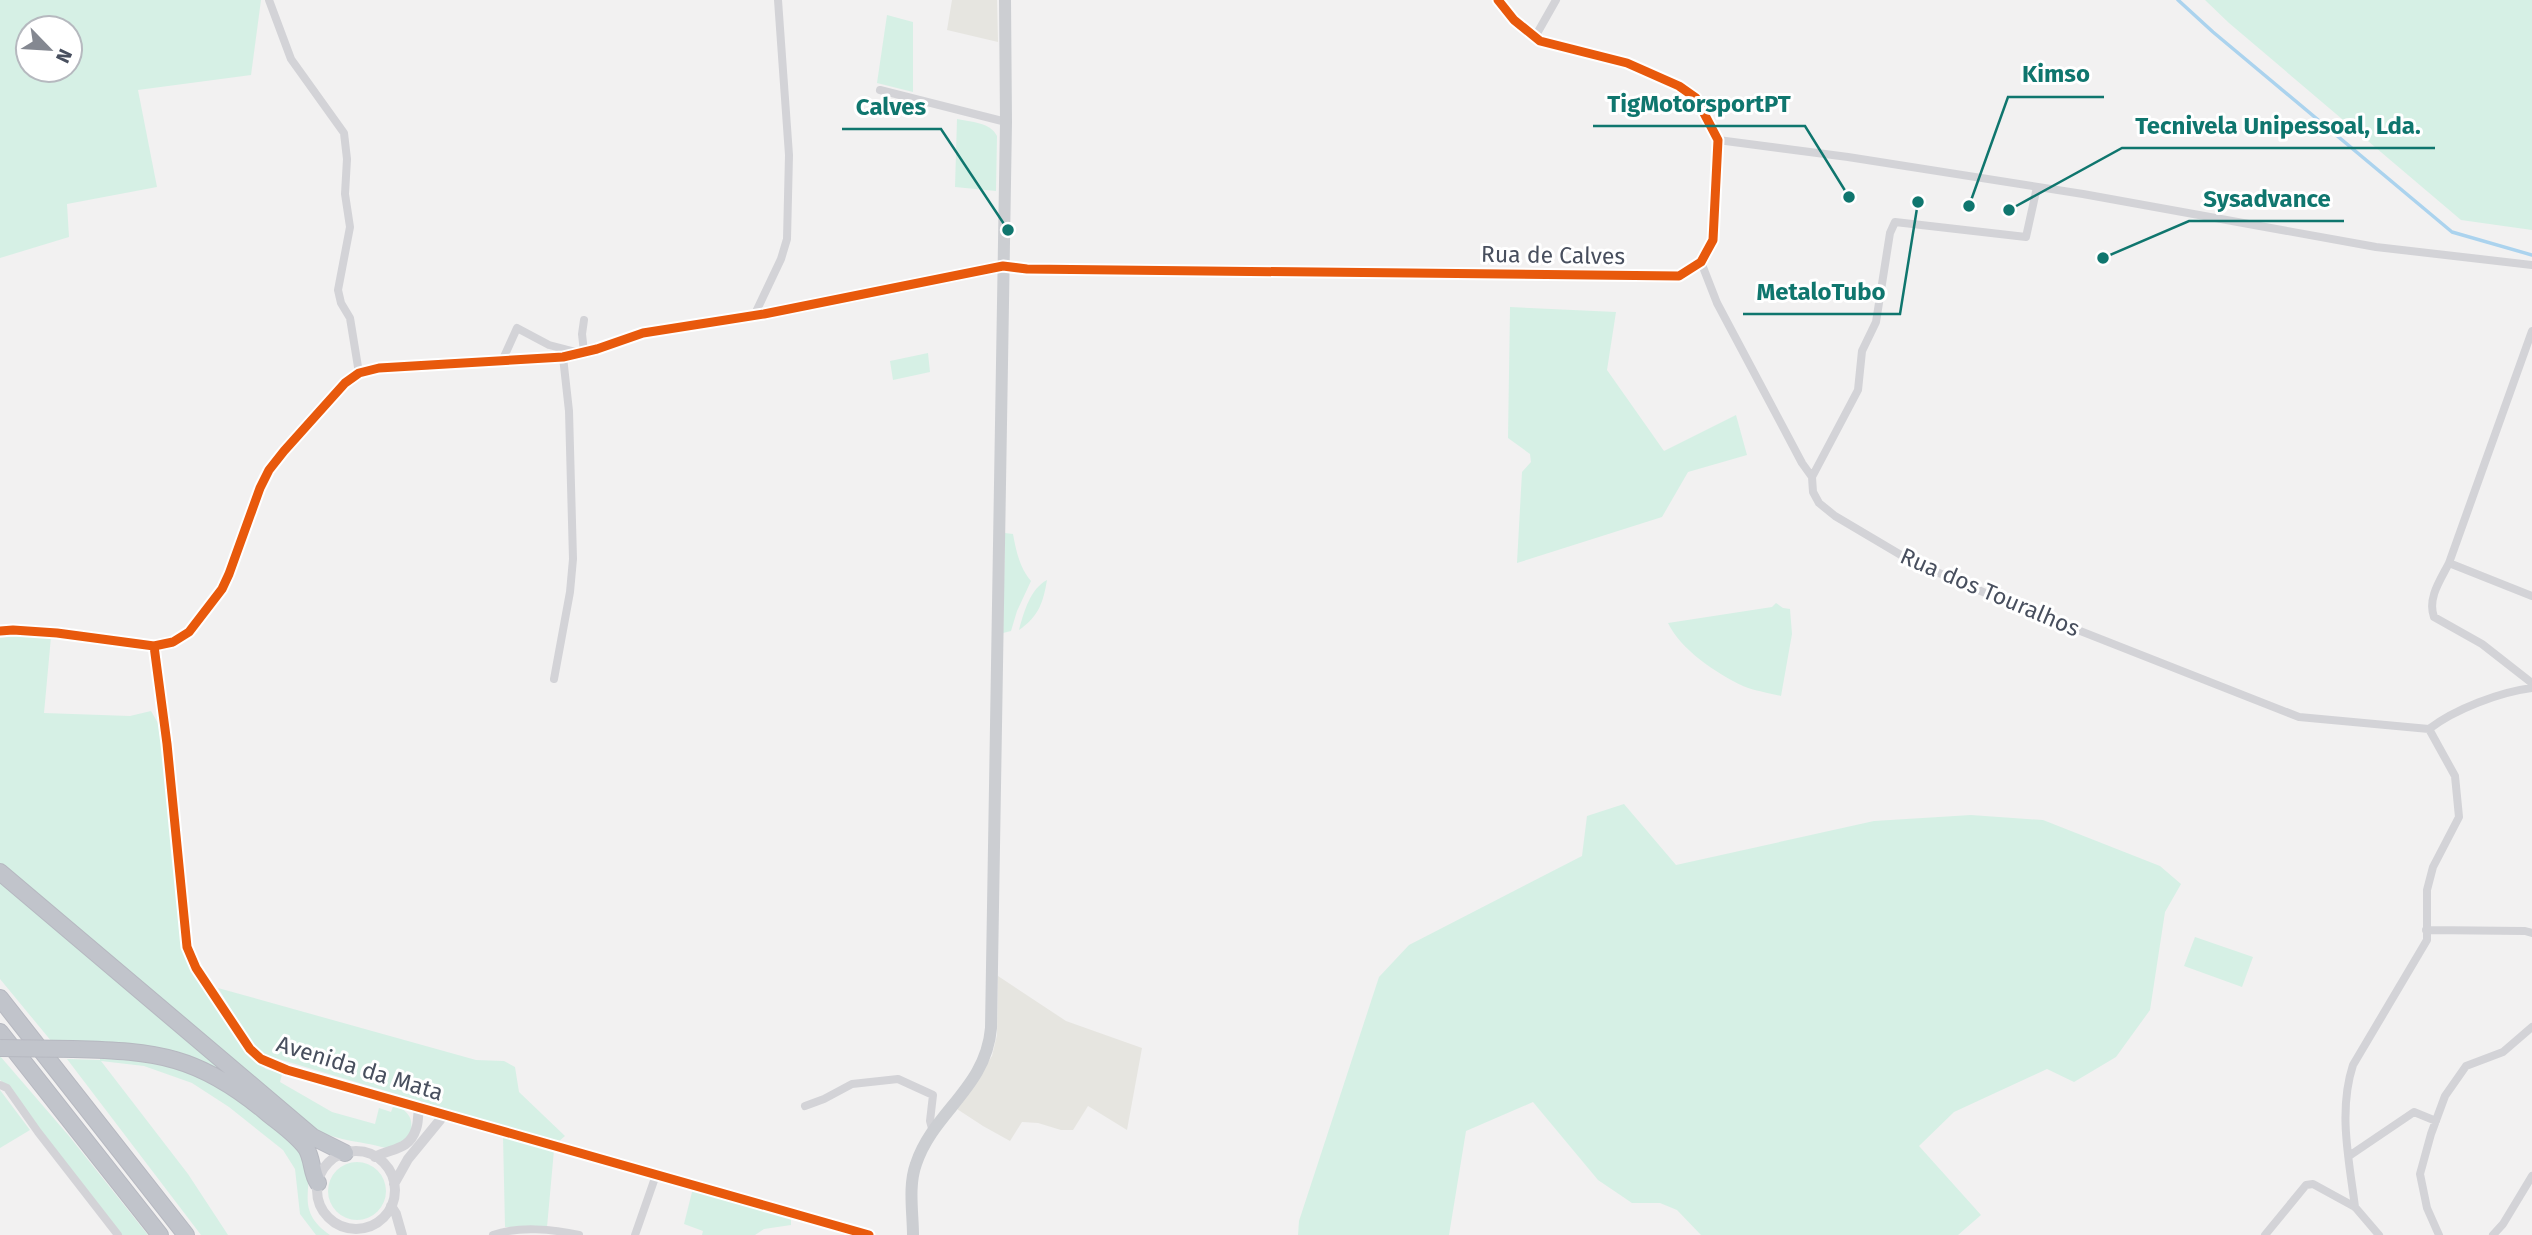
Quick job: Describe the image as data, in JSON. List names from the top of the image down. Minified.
{"streets":{"street":["Rua de Calves","Rua dos Touralhos","Avenida da Mata"]},"crossings":[["Rua de Calves","Rua dos Touralhos"]],"places":["TigMotorsportPT","MetaloTubo","Kimso","Tecnivela Unipessoal, Lda.","Calves","Sysadvance"],"north":"bottom right"}
